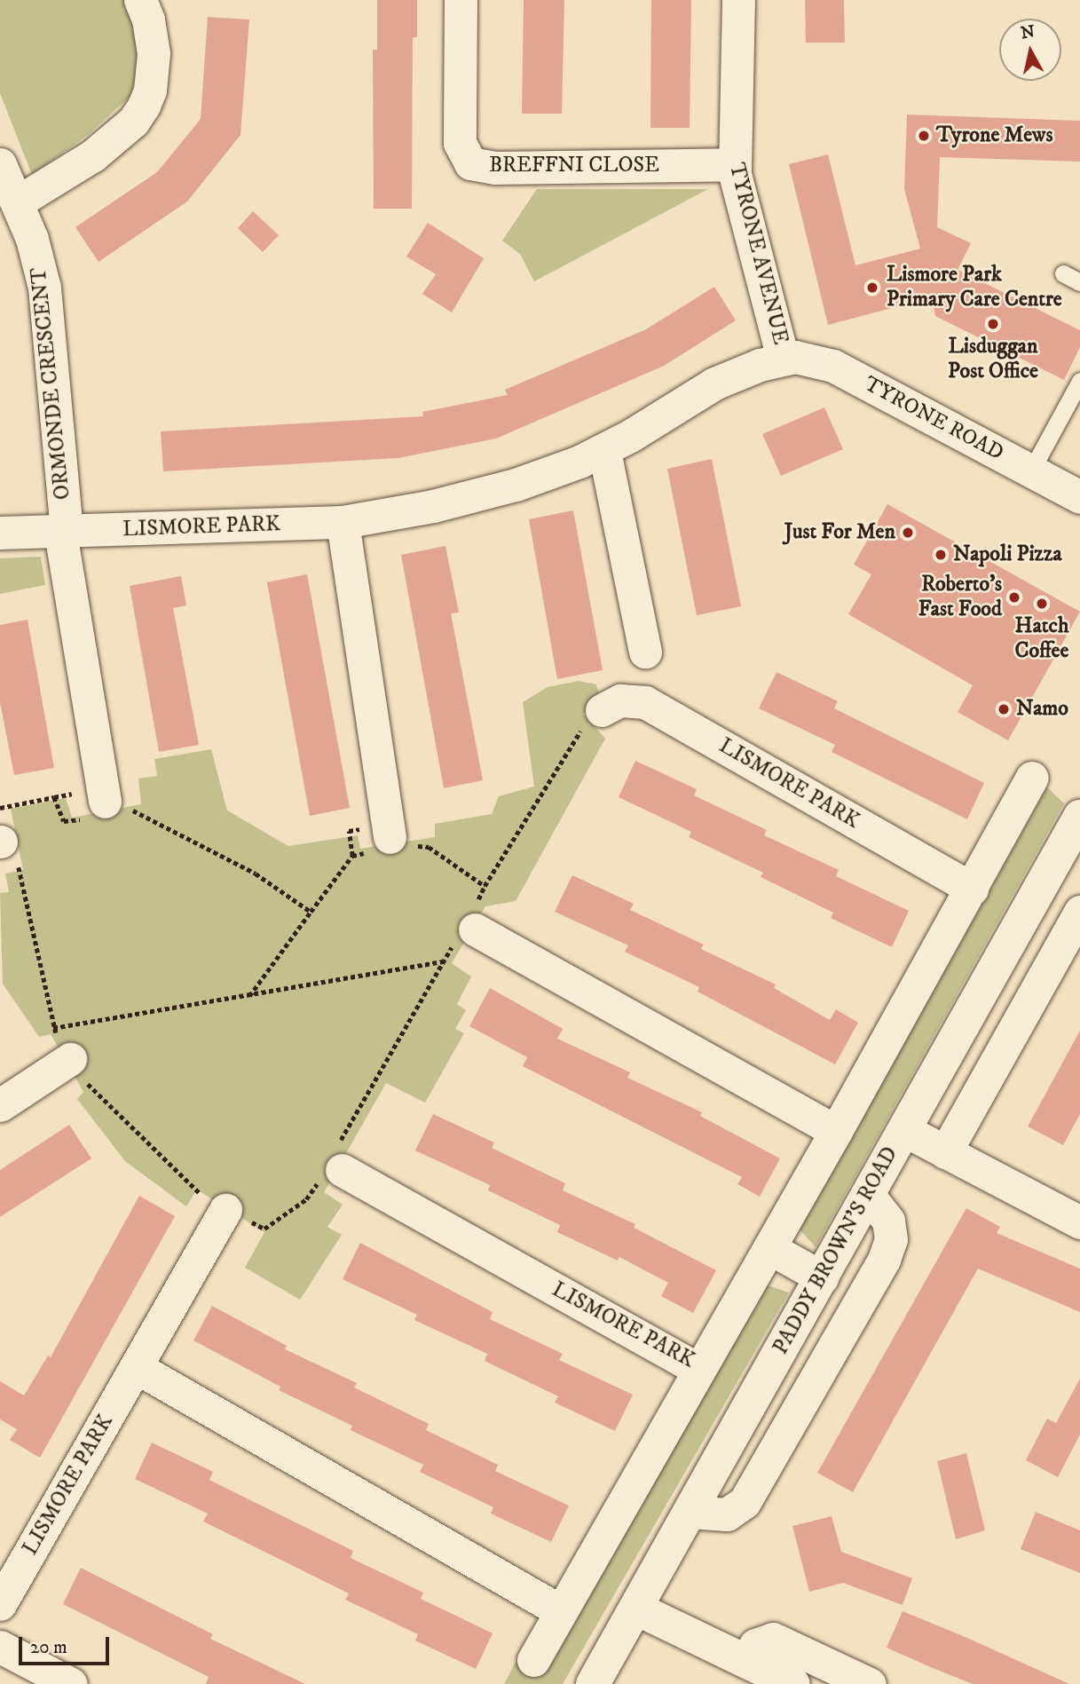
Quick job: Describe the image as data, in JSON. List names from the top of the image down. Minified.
{"streets":{"street":["BREFFNI CLOSE","TYRONE AVENUE","ORMONDE CRESCENT","TYRONE ROAD","LISMORE PARK","PADDY BROWN'S ROAD"]},"crossings":[["BREFFNI CLOSE","TYRONE AVENUE"],["TYRONE AVENUE","TYRONE ROAD"],["TYRONE AVENUE","LISMORE PARK"],["ORMONDE CRESCENT","LISMORE PARK"],["TYRONE ROAD","LISMORE PARK"]],"places":["Tyrone Mews","Lismore Park Primary Care Centre","Lisduggan Post Office","Just For Men","Napoli Pizza","Roberto's Fast Food","Hatch Coffee","Namo"],"scale_bar":"20 m","north":"top"}
